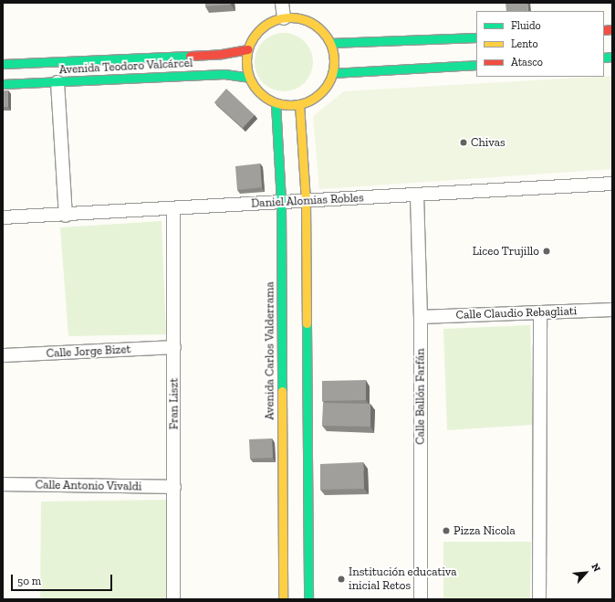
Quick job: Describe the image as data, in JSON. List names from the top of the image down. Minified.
{"streets":{"street":["Avenida Teodoro Valcárcel","Daniel Alomias Robles","Calle Claudio Rebagliati","Avenida Carlos Valderrama","Calle Jorge Bizet","Calle Ballón Farfán","Fran Liszt","Calle Antonio Vivaldi"]},"crossings":[["Avenida Teodoro Valcárcel","Avenida Carlos Valderrama"],["Daniel Alomias Robles","Avenida Carlos Valderrama"],["Daniel Alomias Robles","Calle Ballón Farfán"],["Daniel Alomias Robles","Fran Liszt"],["Calle Claudio Rebagliati","Calle Ballón Farfán"],["Calle Jorge Bizet","Fran Liszt"],["Fran Liszt","Calle Antonio Vivaldi"]],"places":["Chivas","Liceo Trujillo","Pizza Nicola","Institución educativa inicial Retos"],"legend":["Fluido","Lento","Atasco"],"scale_bar":"50 m","north":"top right"}
